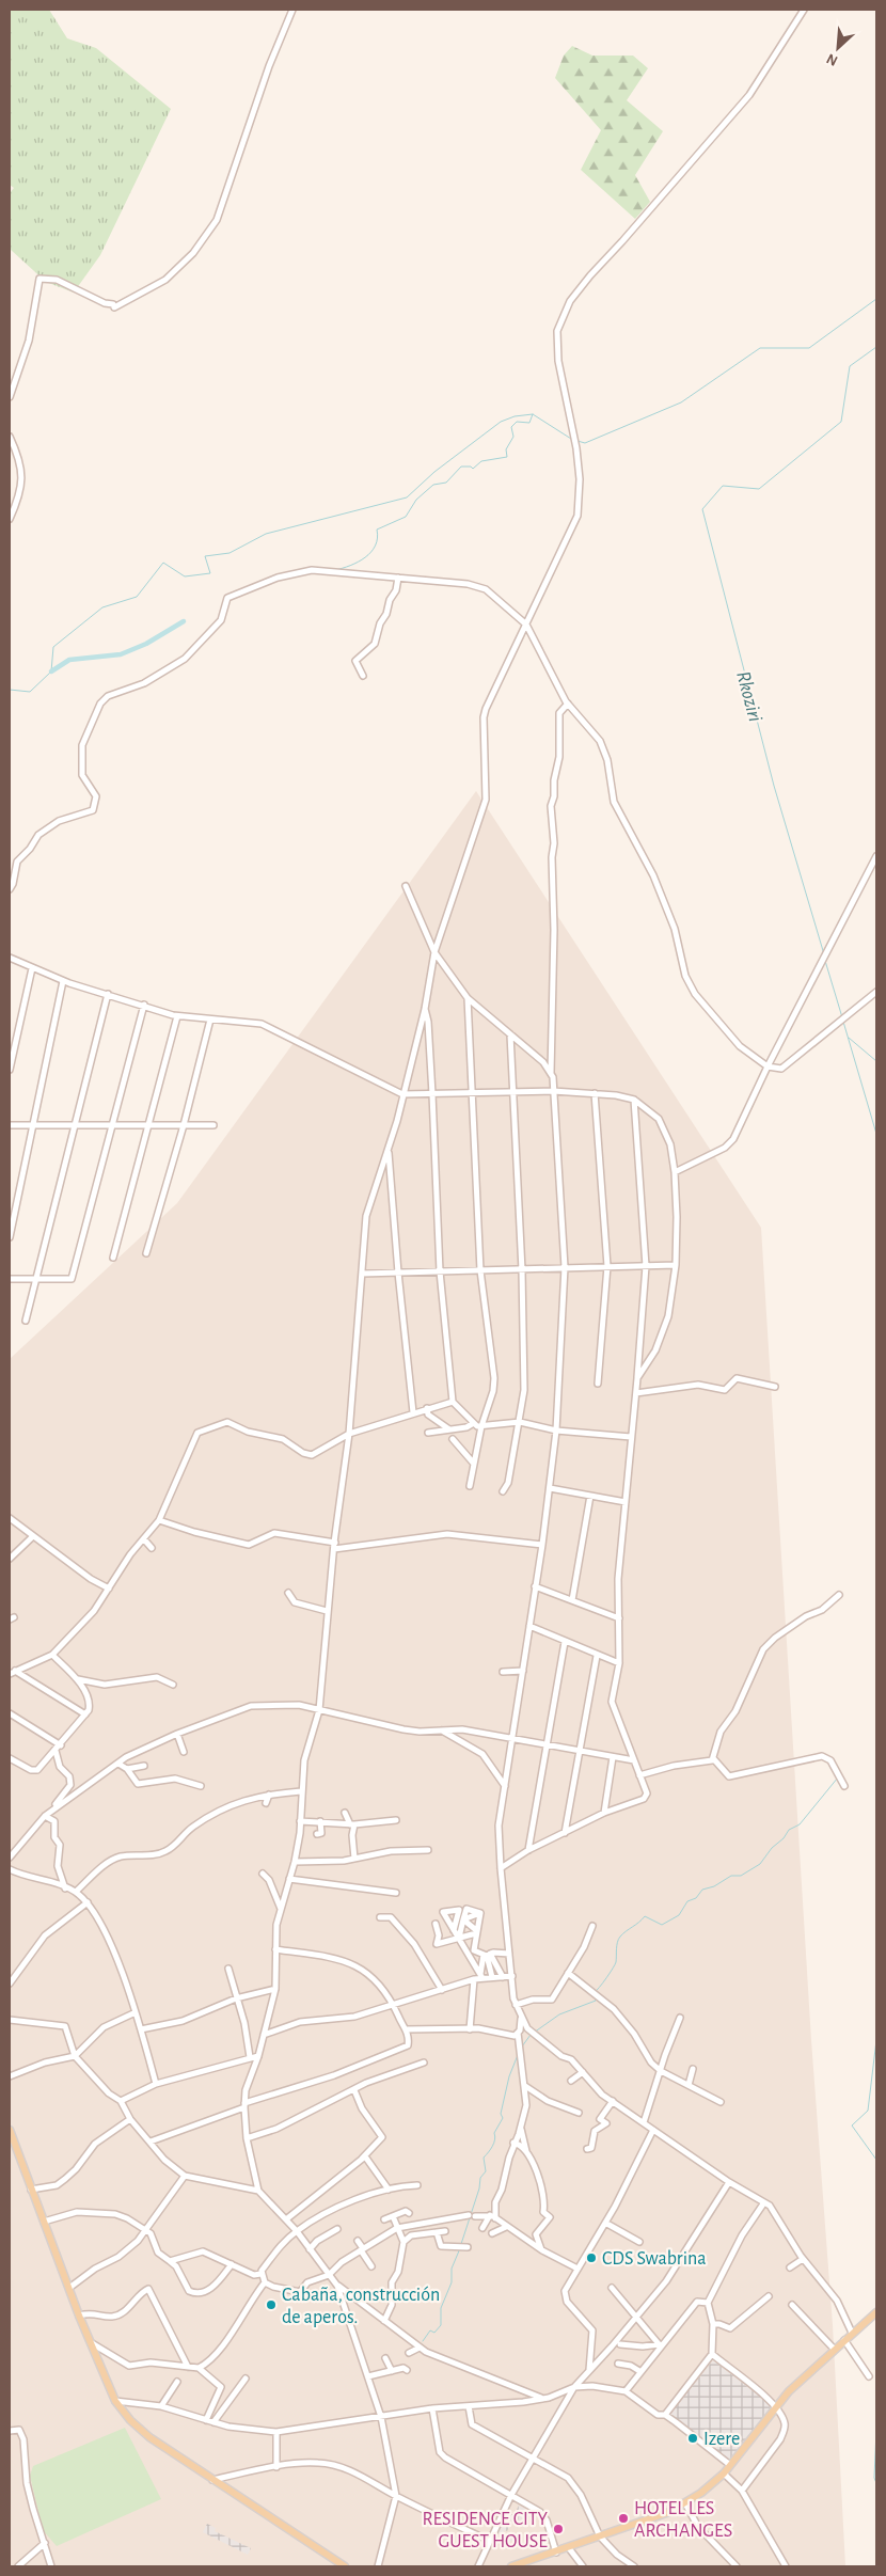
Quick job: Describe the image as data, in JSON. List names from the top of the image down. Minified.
{"water":["Rkoziri"],"places":["CDS Swabrina","Cabaña, construcción de aperos.","Izere","HOTEL LES ARCHANGES","RESIDENCE CITY GUEST HOUSE"],"north":"bottom left"}
